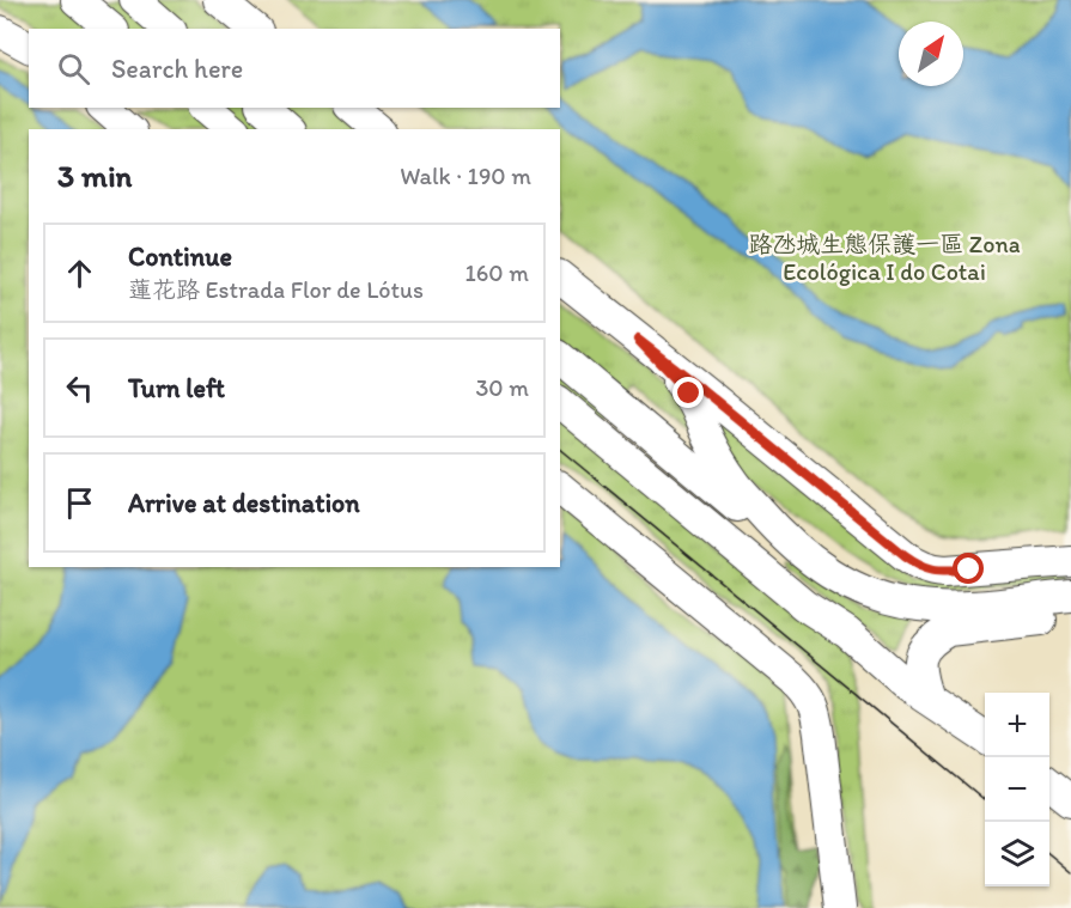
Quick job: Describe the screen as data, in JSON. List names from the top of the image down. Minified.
{"parks":["路氹城生態保護一區 Zona Ecológica I do Cotai"],"north":"top right","page":{"search":"Search here","heading":["3 min","Walk · 190 m"],"list":[["Continue","蓮花路 Estrada Flor de Lótus","160 m"],["Turn left","30 m"],"Arrive at destination"],"map_buttons":["+","−"]}}
